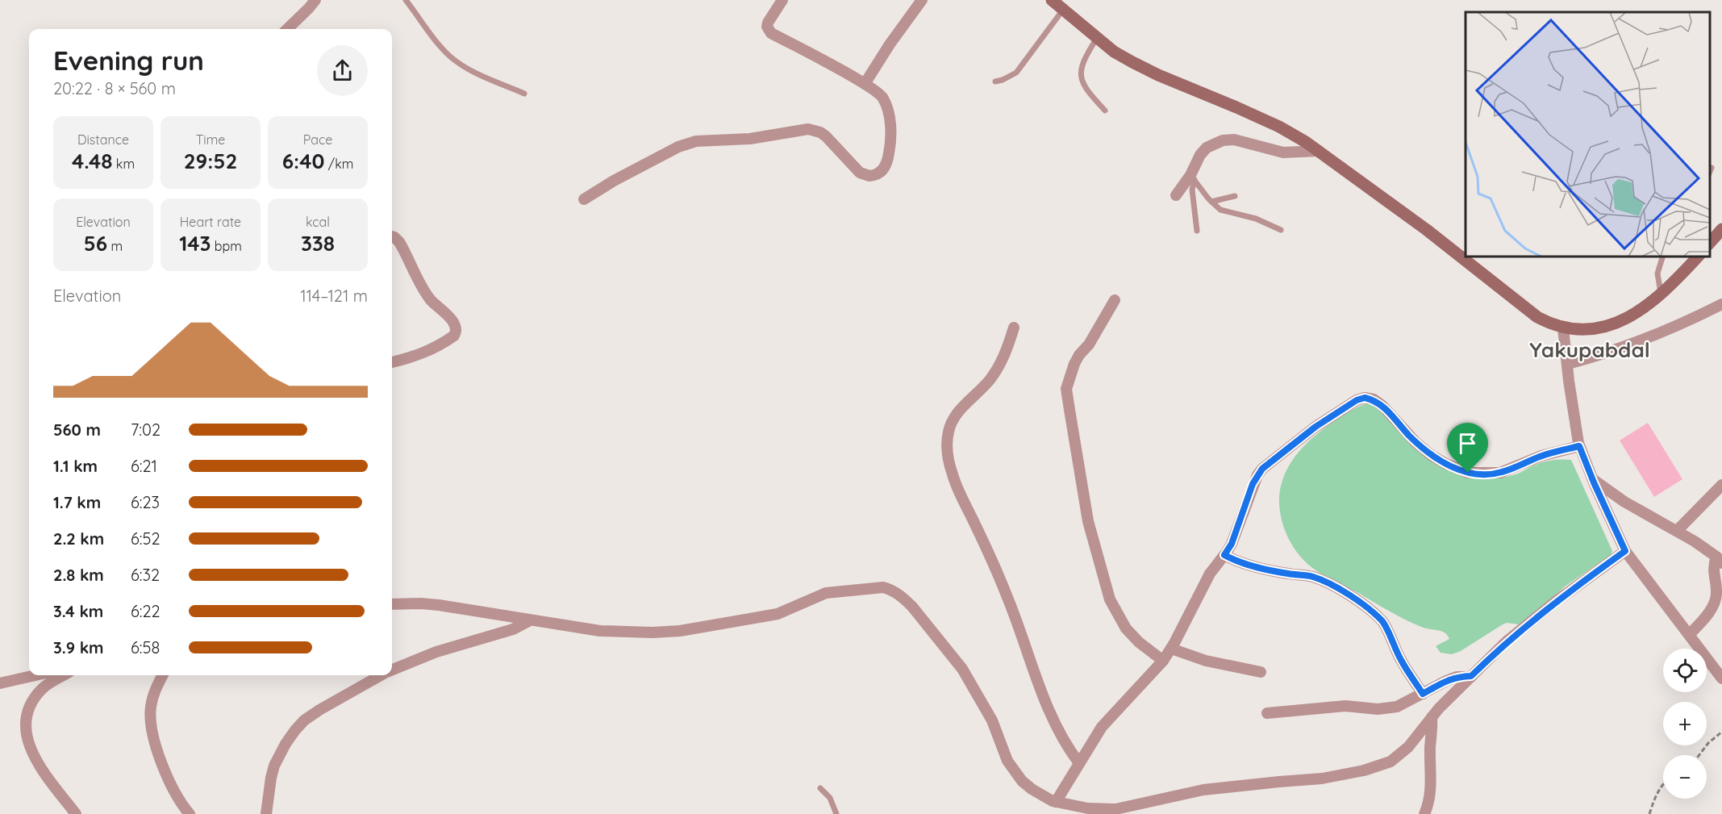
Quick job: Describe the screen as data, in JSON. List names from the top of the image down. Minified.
{"districts":["Yakupabdal"],"page":{"heading":["Evening run","20:22 · 8 × 560 m"],"stats":[["Distance","4.48 km"],["Time","29:52"],["Pace","6:40 /km"],["Elevation","56 m"],["Heart rate","143 bpm"],["kcal","338"]],"chart":["Elevation","114–121 m"],"list":[{"name":"560 m","note":"7:02"},{"name":"1.1 km","note":"6:21"},{"name":"1.7 km","note":"6:23"},{"name":"2.2 km","note":"6:52"},{"name":"2.8 km","note":"6:32"},{"name":"3.4 km","note":"6:22"},{"name":"3.9 km","note":"6:58"}],"map_buttons":["+","−"]}}
